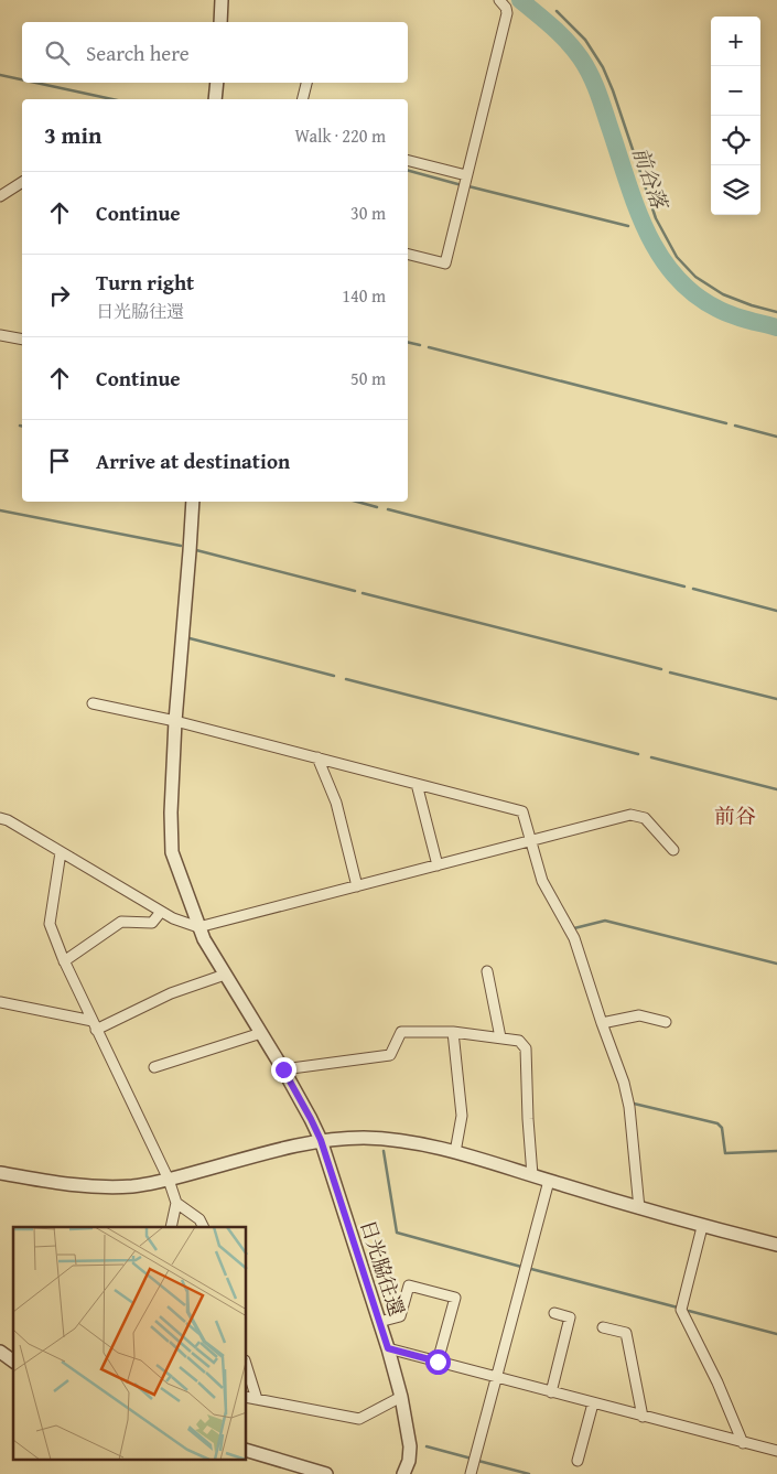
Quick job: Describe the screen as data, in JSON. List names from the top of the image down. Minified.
{"streets":{"street":["日光脇往還"]},"districts":["前谷"],"water":["前谷落"],"page":{"map_buttons":["+","−"],"search":"Search here","heading":["3 min","Walk · 220 m"],"list":[["Continue","30 m"],["Turn right","日光脇往還","140 m"],["Continue","50 m"],"Arrive at destination"]}}
